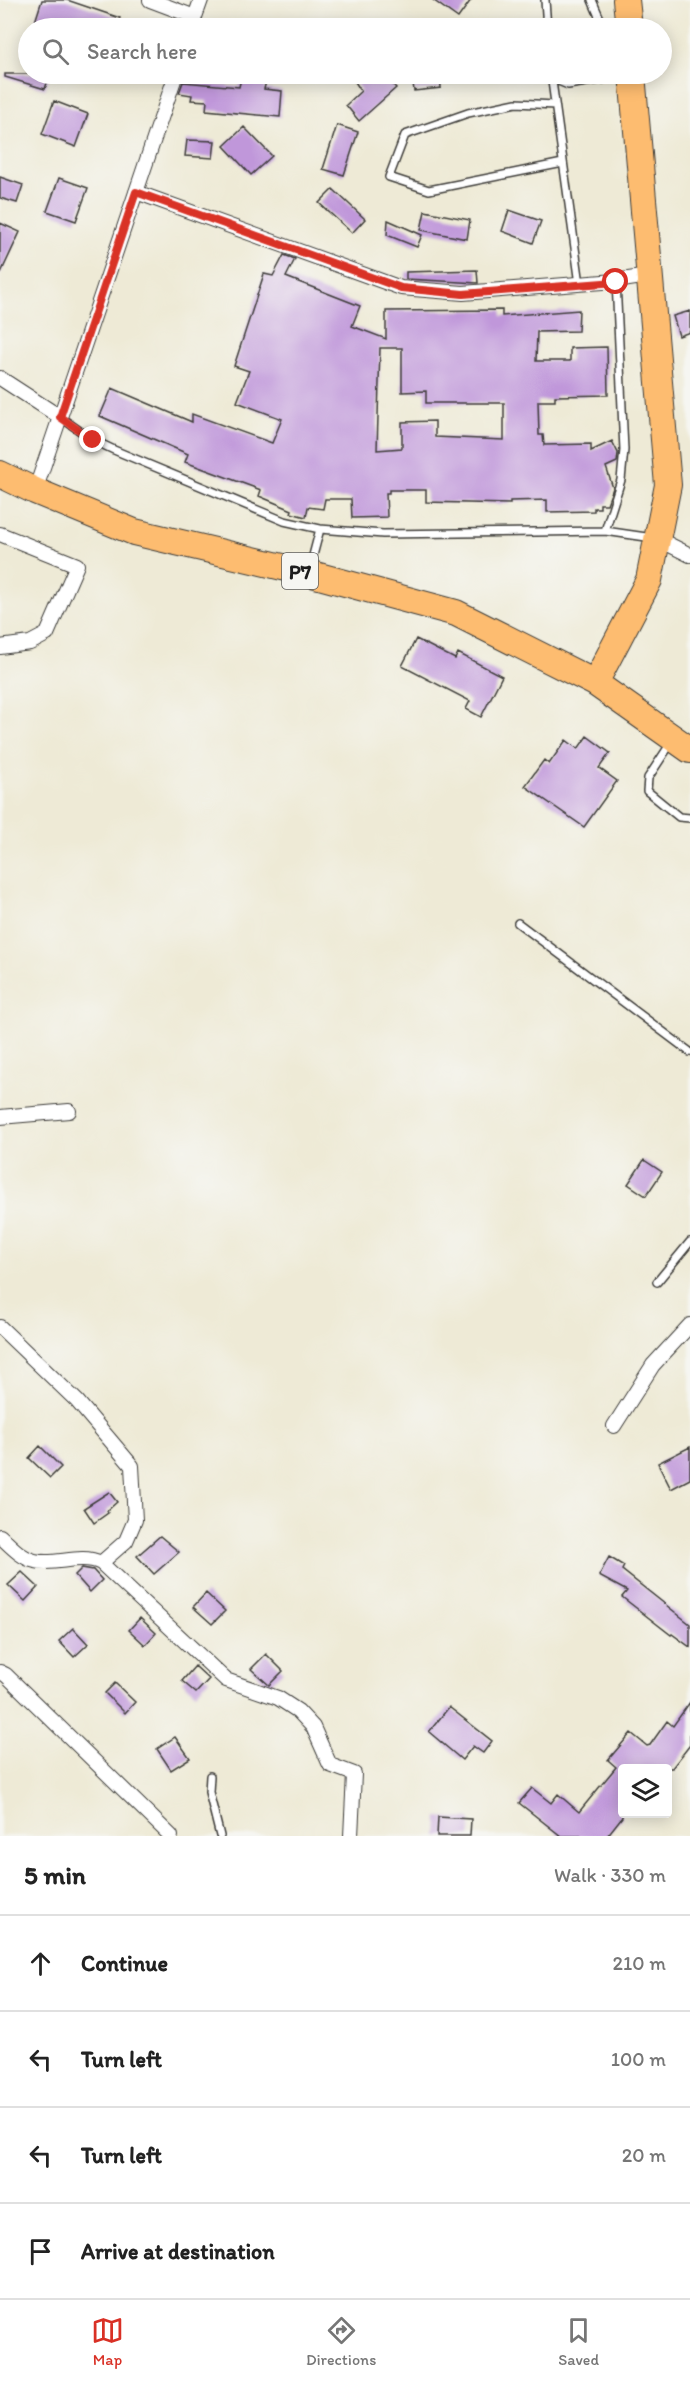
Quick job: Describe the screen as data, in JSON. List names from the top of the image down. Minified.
{"streets":{"highway":["P7"]},"page":{"search":"Search here","heading":["5 min","Walk · 330 m"],"list":[["Continue","210 m"],["Turn left","100 m"],["Turn left","20 m"],"Arrive at destination"],"nav":["Map","Directions","Saved"]}}
